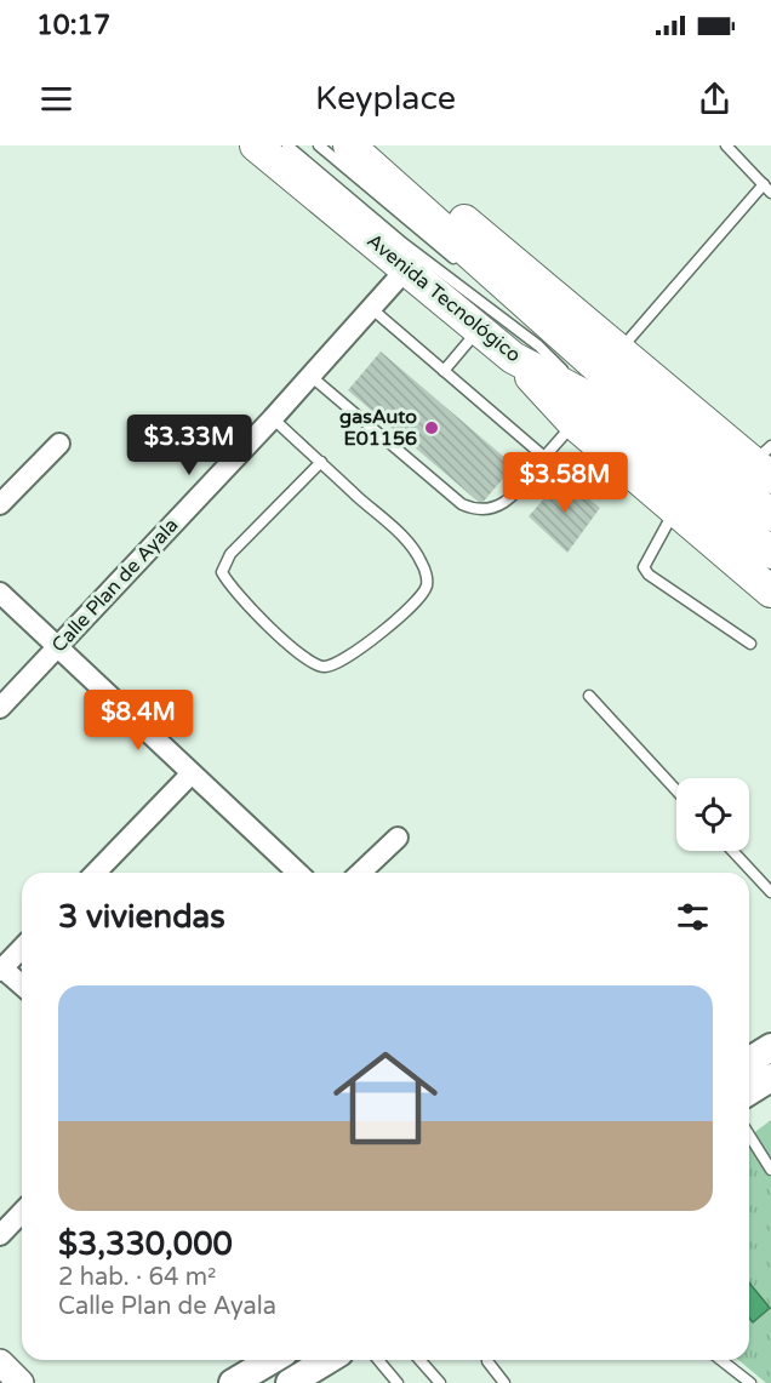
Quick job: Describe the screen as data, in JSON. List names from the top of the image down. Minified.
{"streets":{"main road":["Avenida Tecnológico"],"street":["Calle Plan de Ayala"]},"crossings":[["Avenida Tecnológico","Calle Plan de Ayala"]],"places":["gasAuto E01156"],"page":{"status":"10:17","header":"Keyplace","price":["$3.33M","$3.58M","$8.4M"],"heading":"3 viviendas","list":[{"name":"$3,330,000","note":"2 hab. · 64 m² · Calle Plan de Ayala"}]}}
